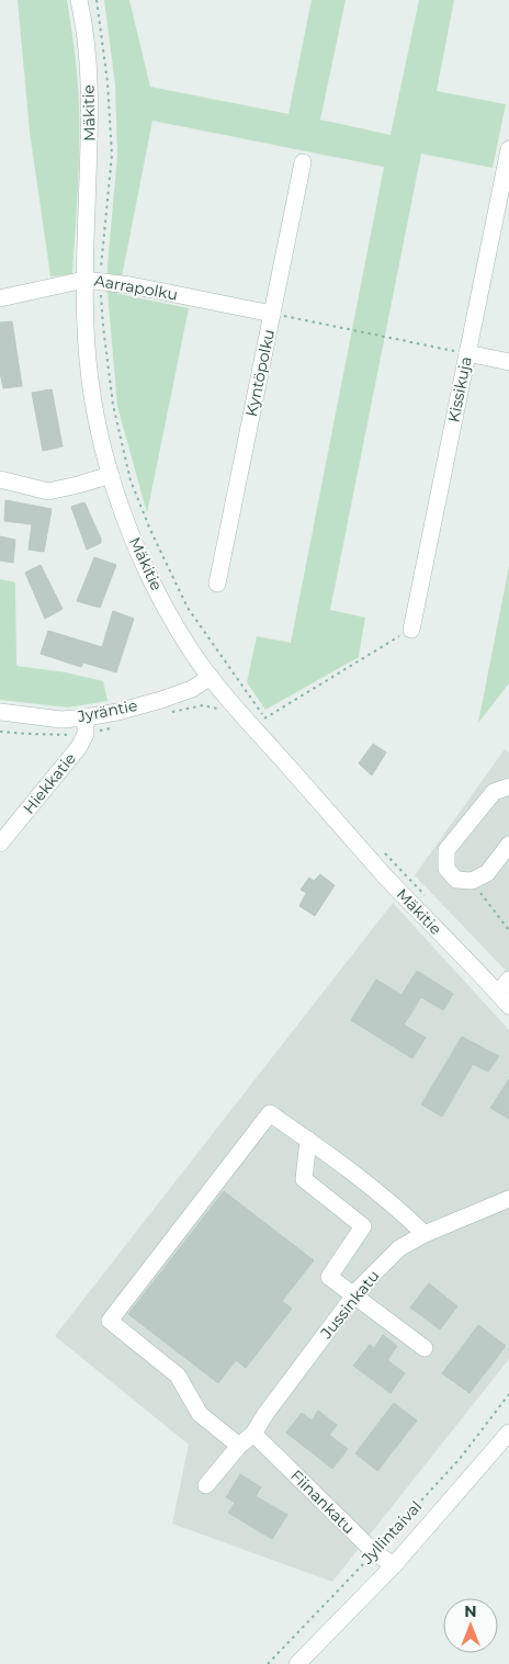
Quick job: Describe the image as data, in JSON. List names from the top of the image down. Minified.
{"streets":{"street":["Mäkitie","Aarrapolku","Kyntöpolku","Kissikuja","Jyräntie","Hiekkatie","Jussinkatu","Fiinankatu","Jyllintaival"]},"crossings":[["Mäkitie","Aarrapolku"],["Mäkitie","Jyräntie"],["Aarrapolku","Kyntöpolku"],["Jyräntie","Hiekkatie"],["Jussinkatu","Fiinankatu"],["Fiinankatu","Jyllintaival"]],"north":"top"}
